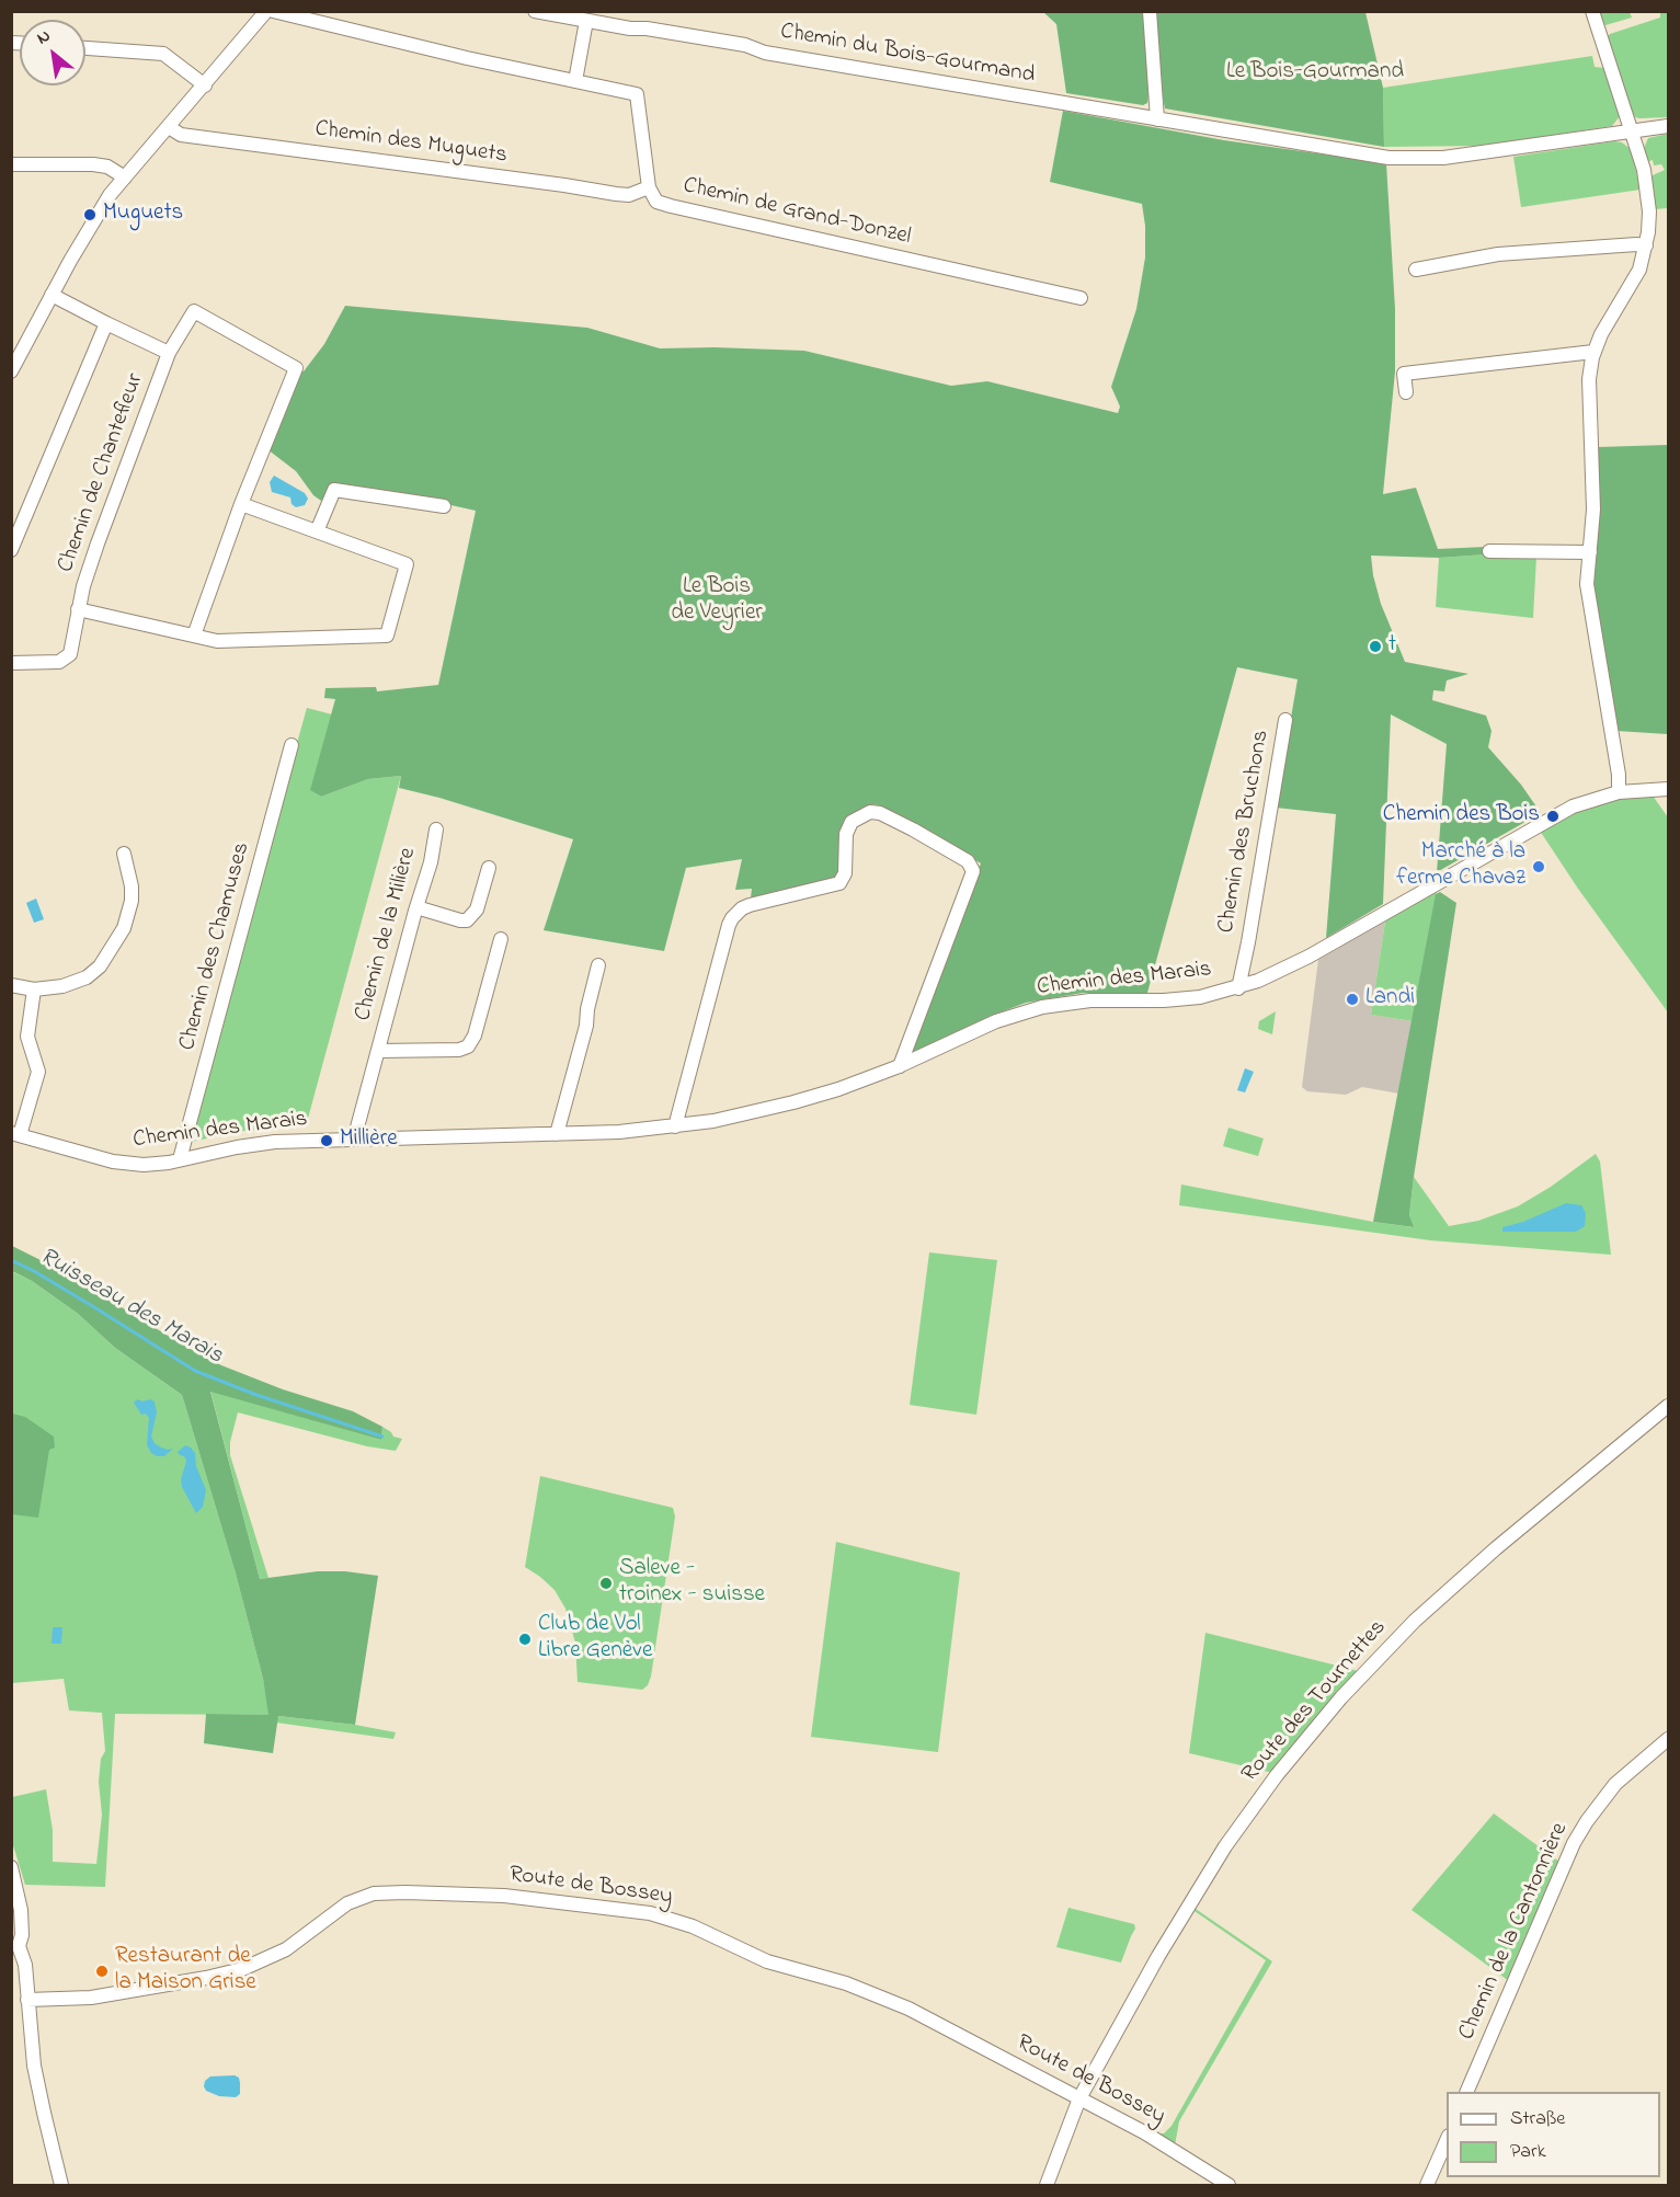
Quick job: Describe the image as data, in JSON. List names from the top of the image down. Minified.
{"streets":{"street":["Chemin du Bois-Gourmand","Chemin des Muguets","Chemin de Grand-Donzel","Chemin de Chantefleur","Chemin des Bruchons","Chemin de la Milière","Chemin des Chamuses","Chemin des Marais","Route des Tournettes","Route de Bossey","Chemin de la Cantonnière"]},"crossings":[["Chemin des Muguets","Chemin de Grand-Donzel"],["Chemin des Bruchons","Chemin des Marais"],["Chemin de la Milière","Chemin des Marais"],["Chemin des Chamuses","Chemin des Marais"],["Route des Tournettes","Route de Bossey"]],"water":["Ruisseau des Marais"],"parks":["Le Bois-Gourmand","Le Bois de Veyrier"],"places":["Muguets","t","Chemin des Bois","Marché à la ferme Chavaz","Landi","Millière","Saleve - troinex - suisse","Club de Vol Libre Genève","Restaurant de la Maison Grise"],"legend":["Straße","Park"],"north":"top left"}
